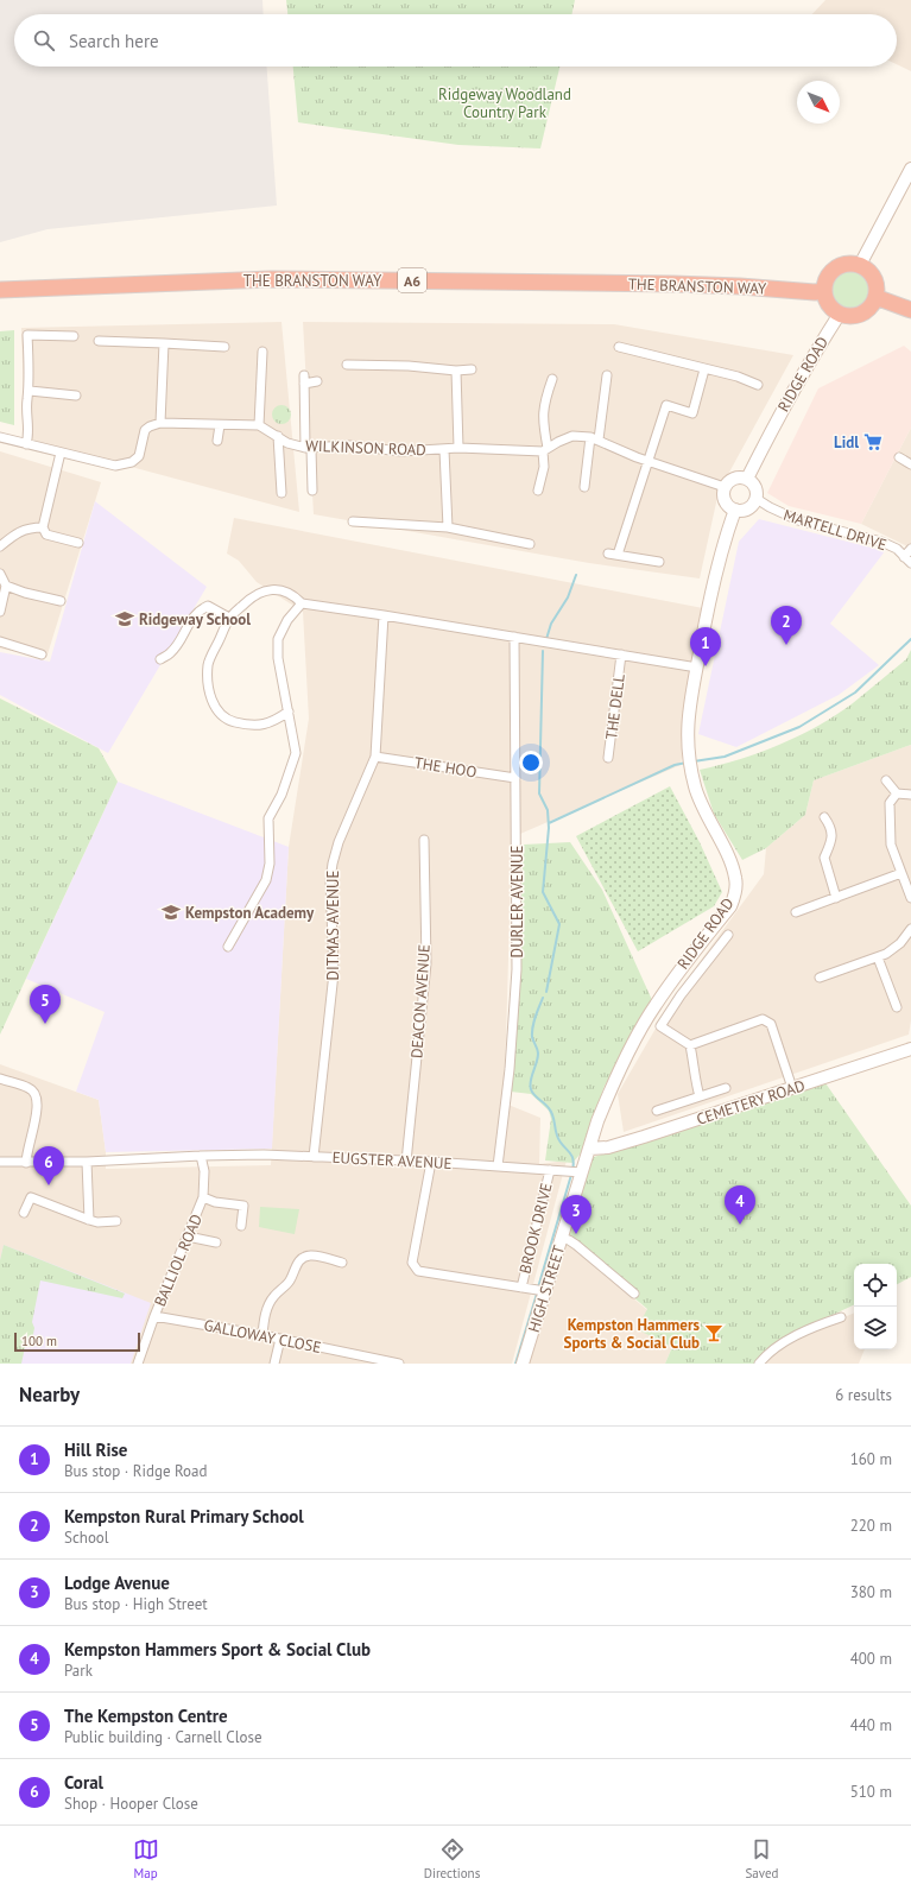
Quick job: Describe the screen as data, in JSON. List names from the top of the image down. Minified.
{"streets":{"highway":["THE BRANSTON WAY","A6"],"street":["RIDGE ROAD","WILKINSON ROAD","MARTELL DRIVE","THE DELL","THE HOO","DURLER AVENUE","DITMAS AVENUE","DEACON AVENUE","CEMETERY ROAD","EUGSTER AVENUE","BROOK DRIVE","BALLIOL ROAD","HIGH STREET","GALLOWAY CLOSE"]},"crossings":[["THE BRANSTON WAY","RIDGE ROAD"],["RIDGE ROAD","WILKINSON ROAD"],["RIDGE ROAD","MARTELL DRIVE"],["RIDGE ROAD","CEMETERY ROAD"],["RIDGE ROAD","HIGH STREET"],["WILKINSON ROAD","MARTELL DRIVE"],["THE HOO","DURLER AVENUE"],["THE HOO","DITMAS AVENUE"],["DURLER AVENUE","EUGSTER AVENUE"],["DITMAS AVENUE","EUGSTER AVENUE"],["DEACON AVENUE","EUGSTER AVENUE"],["CEMETERY ROAD","HIGH STREET"],["EUGSTER AVENUE","BROOK DRIVE"],["EUGSTER AVENUE","BALLIOL ROAD"],["EUGSTER AVENUE","HIGH STREET"],["BALLIOL ROAD","GALLOWAY CLOSE"]],"parks":["Ridgeway Woodland Country Park"],"places":{"supermarket":["Lidl"],"school or university":["Ridgeway School","Kempston Academy"],"bar":["Kempston Hammers Sports & Social Club"]},"scale_bar":"100 m","north":"bottom right","page":{"search":"Search here","pins":["2","1","5","6","4","3"],"scale":"100 m","heading":["Nearby","6 results"],"list":[{"mark":"1","name":"Hill Rise","note":"Bus stop · Ridge Road","value":"160 m"},{"mark":"2","name":"Kempston Rural Primary School","note":"School","value":"220 m"},{"mark":"3","name":"Lodge Avenue","note":"Bus stop · High Street","value":"380 m"},{"mark":"4","name":"Kempston Hammers Sport & Social Club","note":"Park","value":"400 m"},{"mark":"5","name":"The Kempston Centre","note":"Public building · Carnell Close","value":"440 m"},{"mark":"6","name":"Coral","note":"Shop · Hooper Close","value":"510 m"}],"nav":["Map","Directions","Saved"]}}
